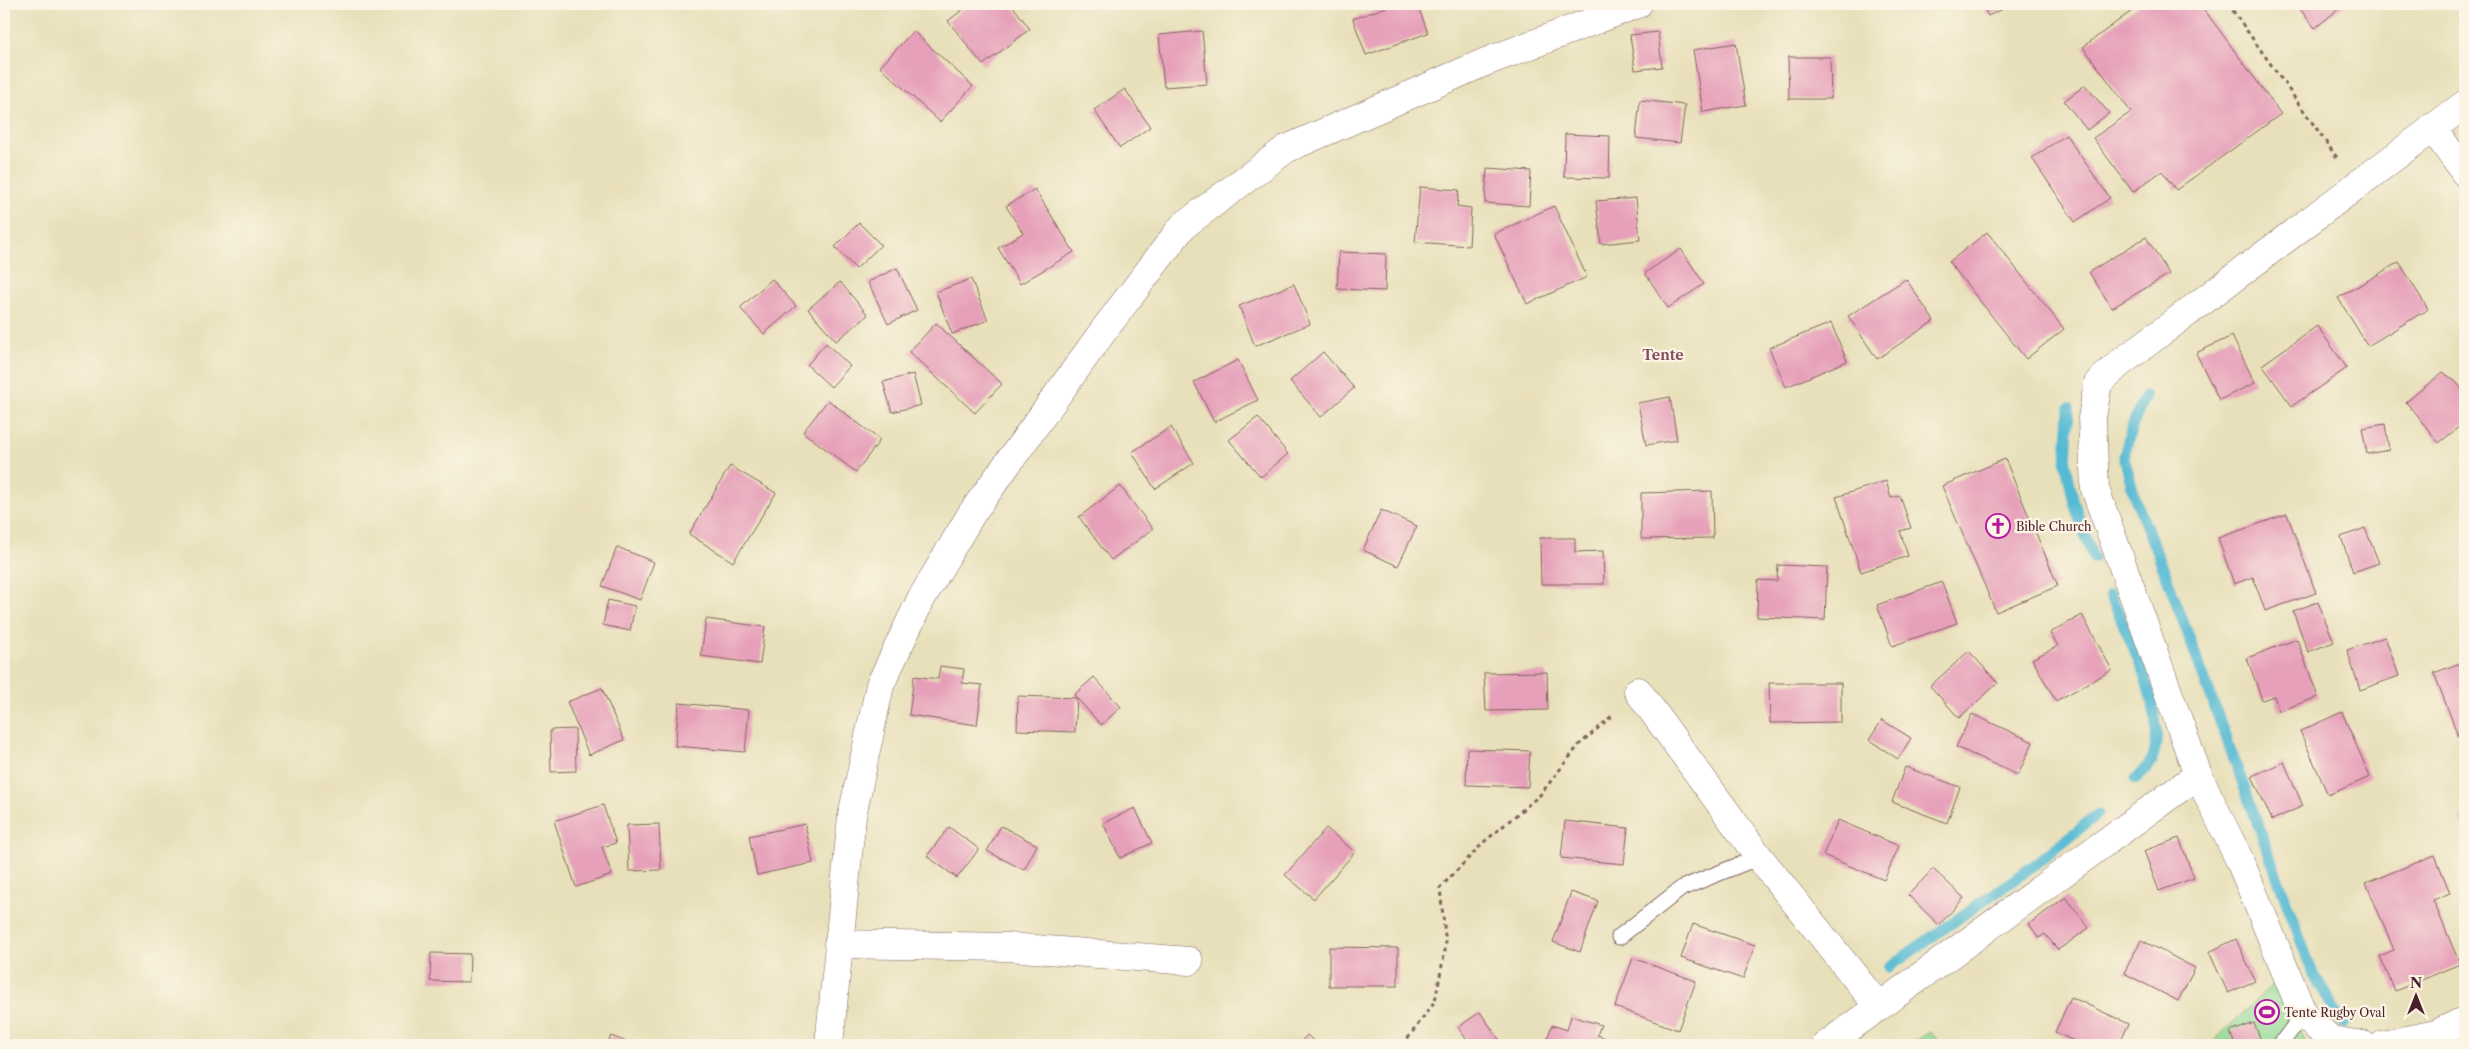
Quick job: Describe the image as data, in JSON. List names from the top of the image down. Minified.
{"districts":["Tente"],"places":{"church":["Bible Church"],"sports":["Tente Rugby Oval"]},"north":"top"}
